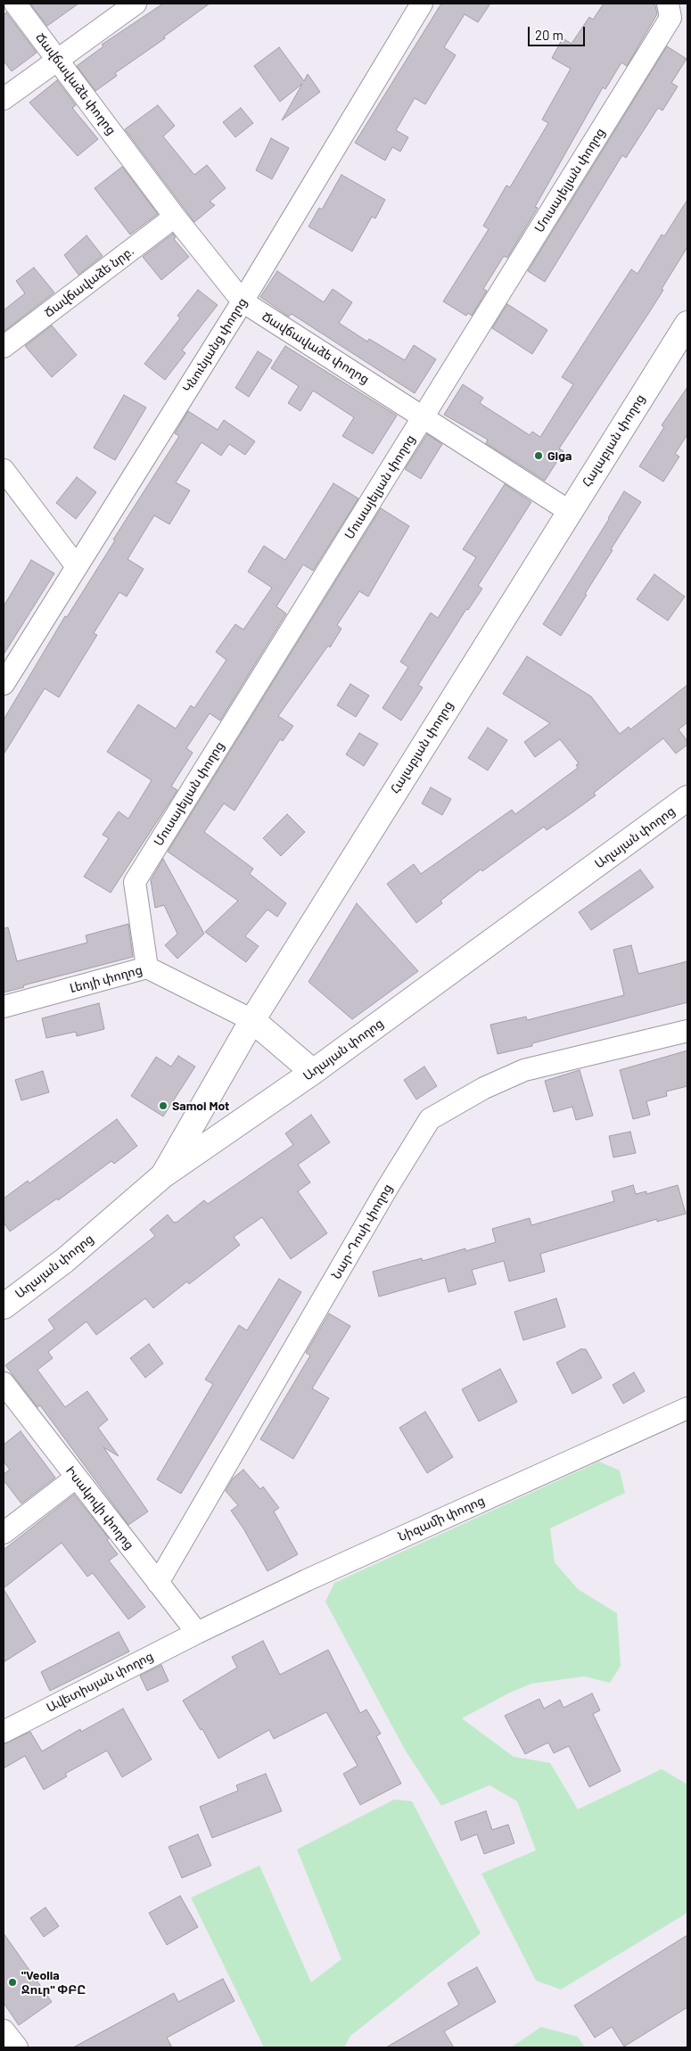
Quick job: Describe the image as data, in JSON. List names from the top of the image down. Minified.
{"streets":{"main road":["Հալաբյան փողոց","Աղայան փողոց"],"street":["Ճավճավաձե փողոց","Մուսայելյան փողոց","Ճավճավաձե նրբ.","Կնունյանց փողոց","Լեոյի փողոց","Նար-Դոսի փողոց","Իսակովի փողոց","Նիզամի փողոց","Ավետիսյան փողոց"]},"crossings":[["Ճավճավաձե փողոց","Մուսայելյան փողոց"],["Ճավճավաձե փողոց","Ճավճավաձե նրբ."],["Ճավճավաձե փողոց","Կնունյանց փողոց"],["Ճավճավաձե փողոց","Հալաբյան փողոց"],["Մուսայելյան փողոց","Լեոյի փողոց"],["Հալաբյան փողոց","Աղայան փողոց"],["Հալաբյան փողոց","Լեոյի փողոց"],["Նար-Դոսի փողոց","Իսակովի փողոց"],["Իսակովի փողոց","Նիզամի փողոց"],["Իսակովի փողոց","Ավետիսյան փողոց"],["Նիզամի փողոց","Ավետիսյան փողոց"]],"places":["Giga","Samoi Mot","\"Veolia Ջուր\" ՓԲԸ"],"scale_bar":"20 m"}
